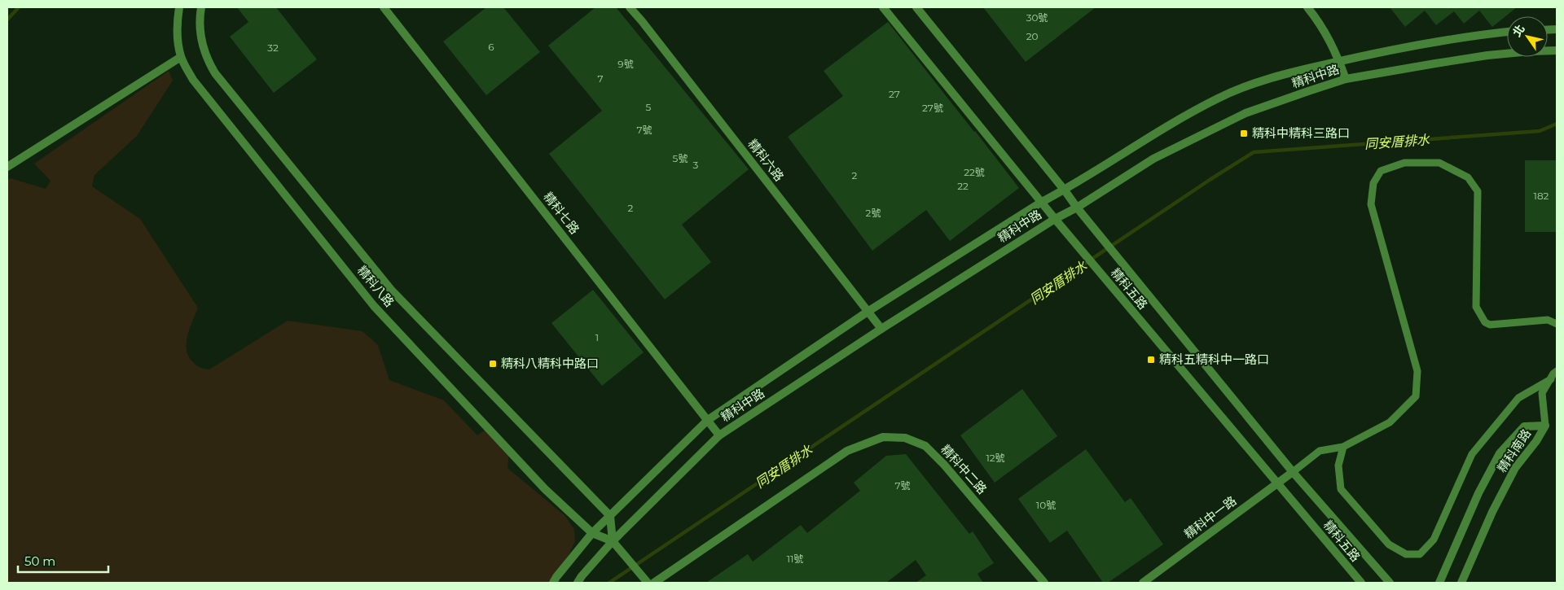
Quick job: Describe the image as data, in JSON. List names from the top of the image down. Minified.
{"streets":{"street":["精科中路","精科六路","精科七路","精科八路","精科五路","精科南路","精科中二路","精科中一路"]},"crossings":[["精科中路","精科六路"],["精科中路","精科七路"],["精科中路","精科八路"],["精科中路","精科五路"],["精科五路","精科中一路"]],"water":["同安厝排水"],"places":{"transit":["精科中精科三路口","精科五精科中一路口","精科八精科中路口"]},"house_numbers":["30號","20","6","32","9號","7","27","5","27號","7號","5號","3","22號","2","22","182","2","2號","1","12號","7號","10號","11號"],"scale_bar":"50 m","north":"top left"}
